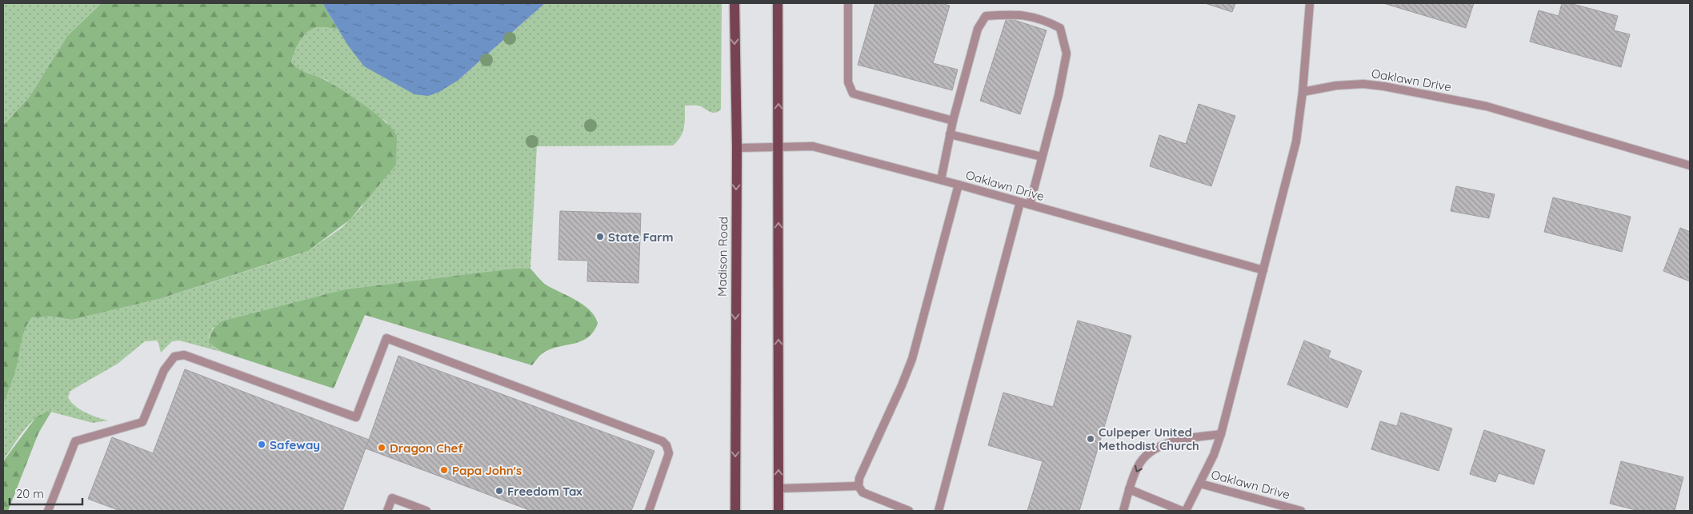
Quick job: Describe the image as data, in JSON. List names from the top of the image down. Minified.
{"streets":{"main road":["Madison Road"],"street":["Oaklawn Drive"]},"crossings":[["Oaklawn Drive","Madison Road"]],"places":["State Farm","Culpeper United Methodist Church","Safeway","Dragon Chef","Papa John's","Freedom Tax"],"scale_bar":"20 m"}
